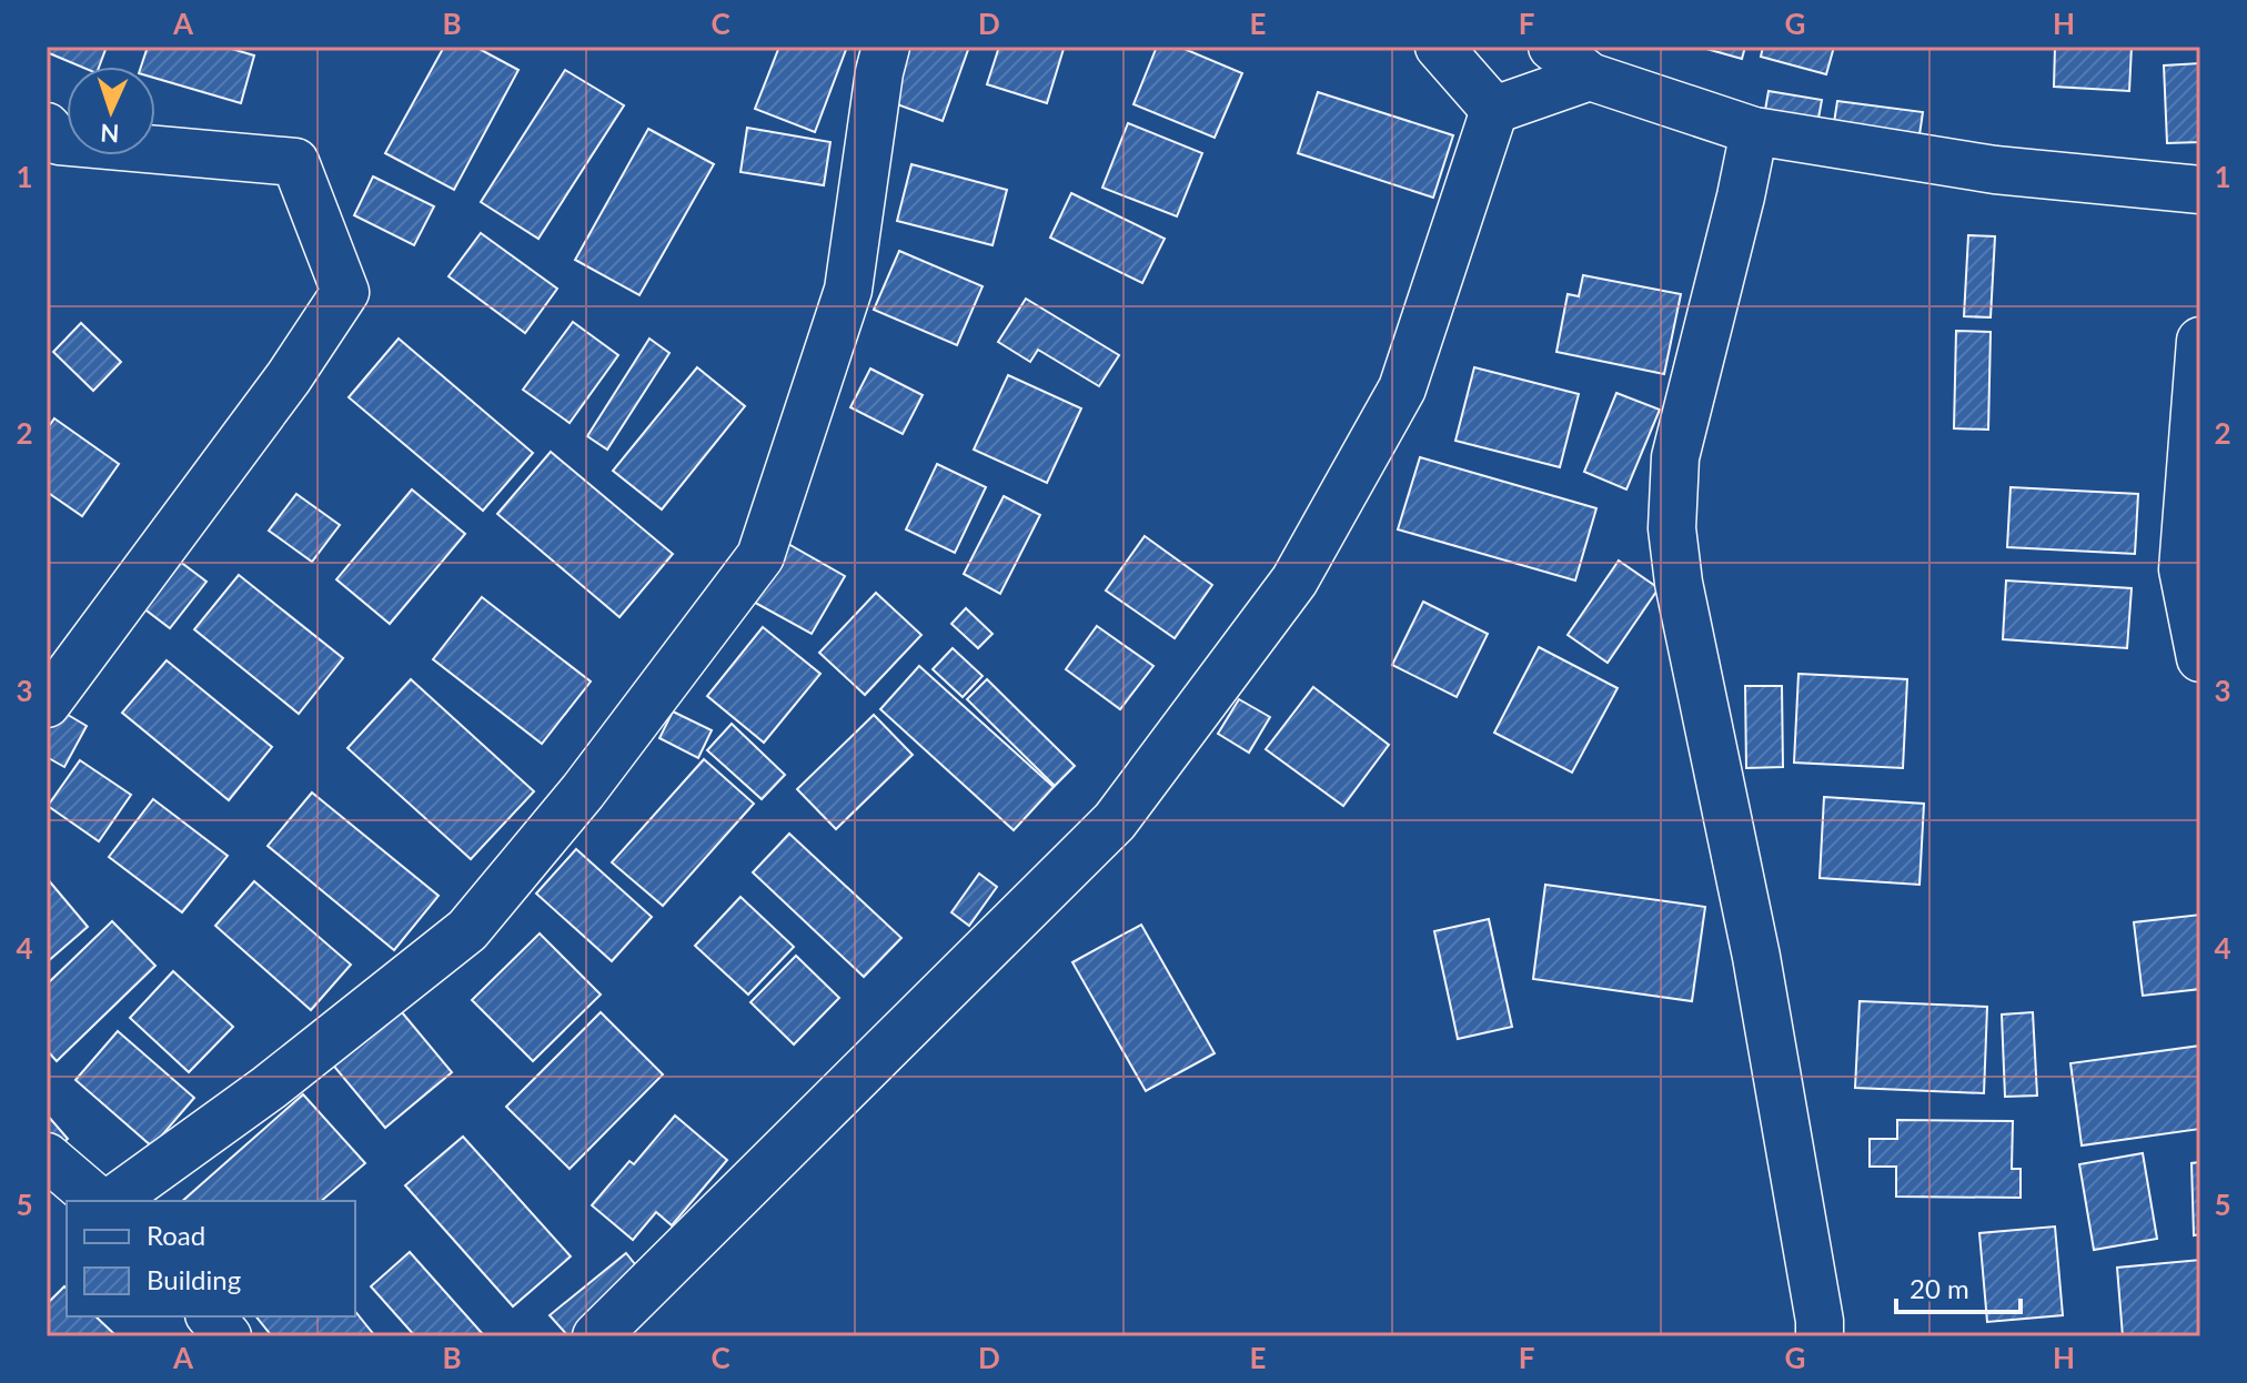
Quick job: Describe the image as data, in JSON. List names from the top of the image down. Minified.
{"legend":["Road","Building"],"scale_bar":"20 m","north":"bottom","grid":{"columns":["A","B","C","D","E","F","G","H"],"rows":["1","2","3","4","5"]}}
